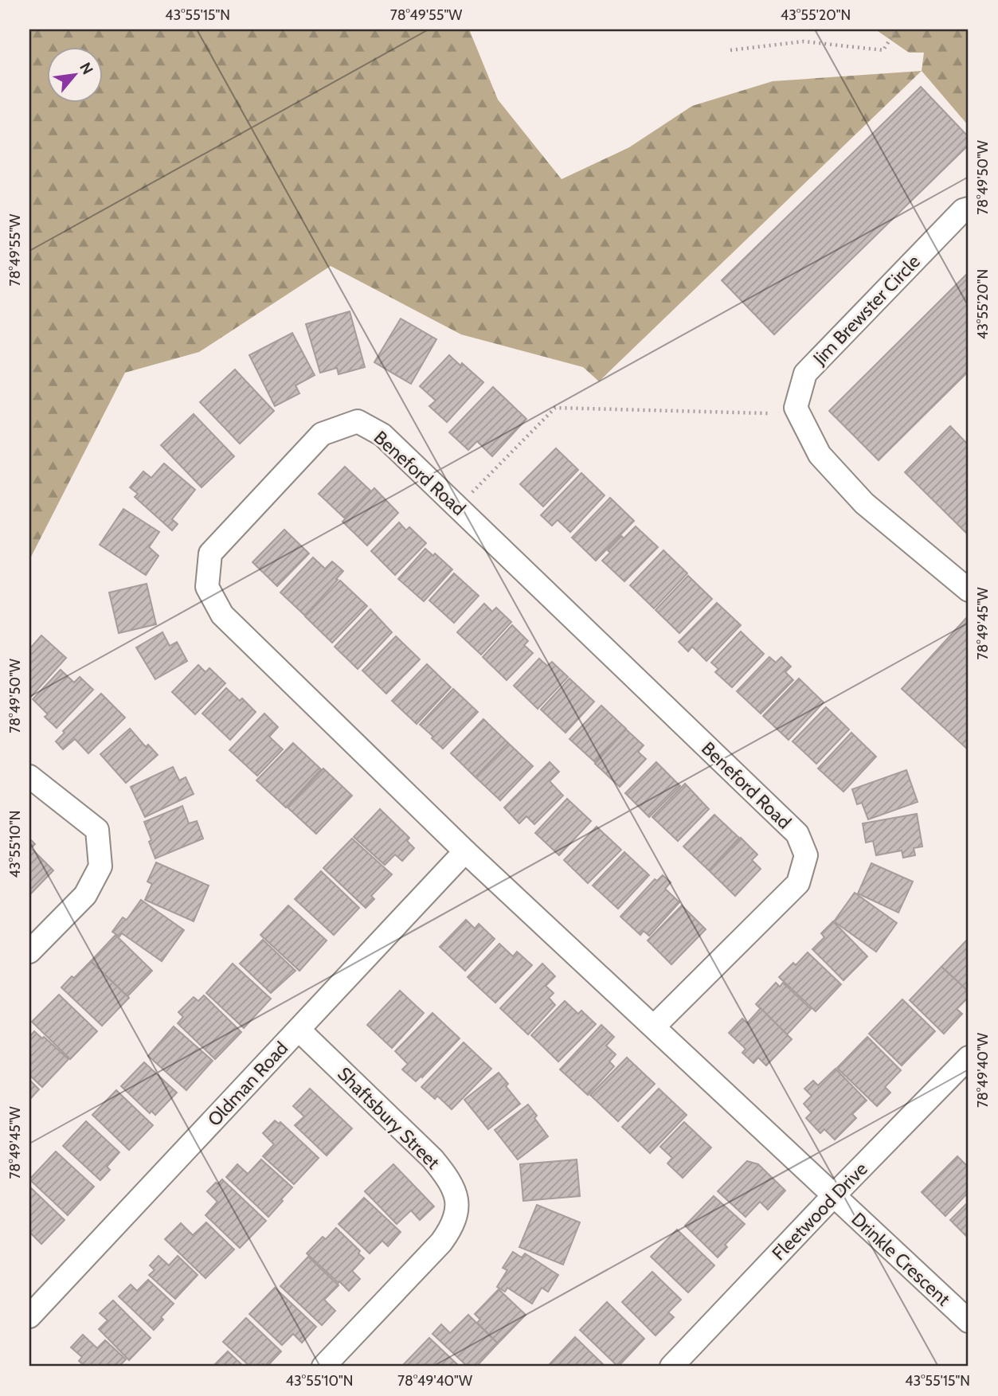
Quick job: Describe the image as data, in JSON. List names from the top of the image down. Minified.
{"streets":{"street":["Jim Brewster Circle","Beneford Road","Oldman Road","Shaftsbury Street","Fleetwood Drive","Drinkle Crescent"]},"crossings":[["Beneford Road","Oldman Road"],["Beneford Road","Fleetwood Drive"],["Beneford Road","Drinkle Crescent"],["Oldman Road","Shaftsbury Street"],["Fleetwood Drive","Drinkle Crescent"]],"north":"top right","coordinates":["43°55'15\"N","78°49'55\"W","43°55'20\"N","78°49'50\"W","78°49'45\"W","43°55'10\"N","78°49'40\"W"]}
